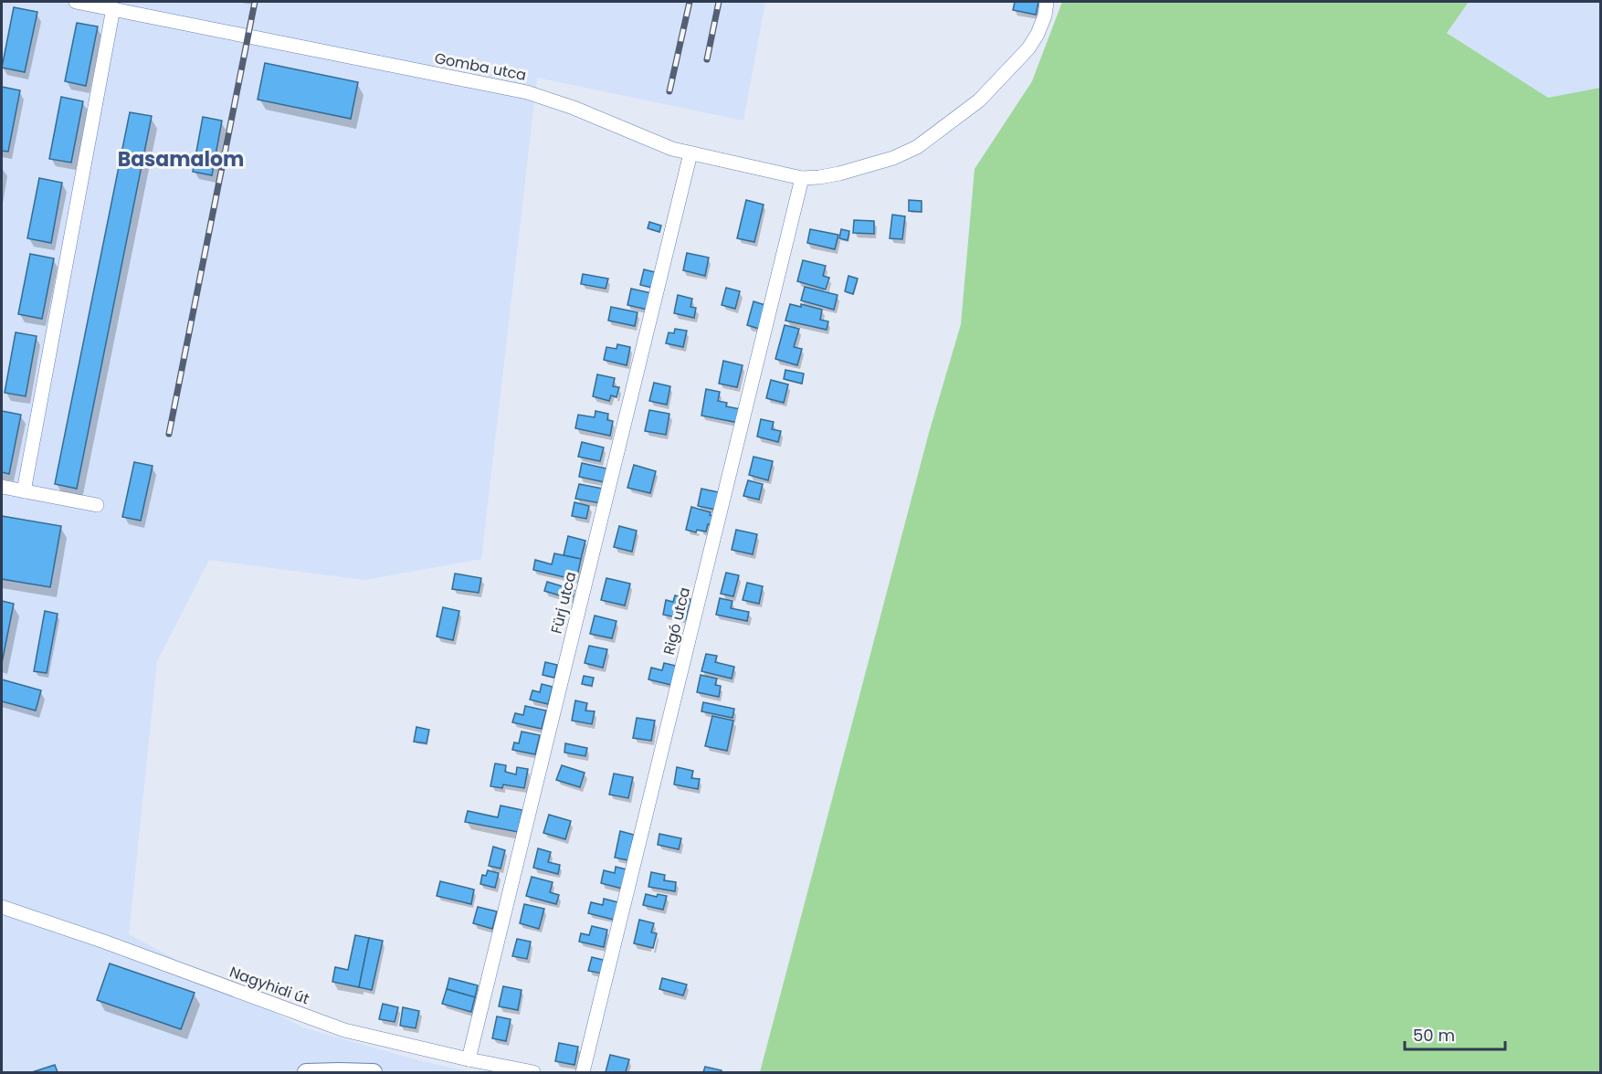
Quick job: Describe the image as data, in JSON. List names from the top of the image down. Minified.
{"streets":{"street":["Gomba utca","Fürj utca","Rigó utca","Nagyhidi út"]},"crossings":[["Gomba utca","Fürj utca"],["Gomba utca","Rigó utca"],["Fürj utca","Nagyhidi út"]],"districts":["Basamalom"],"scale_bar":"50 m"}
